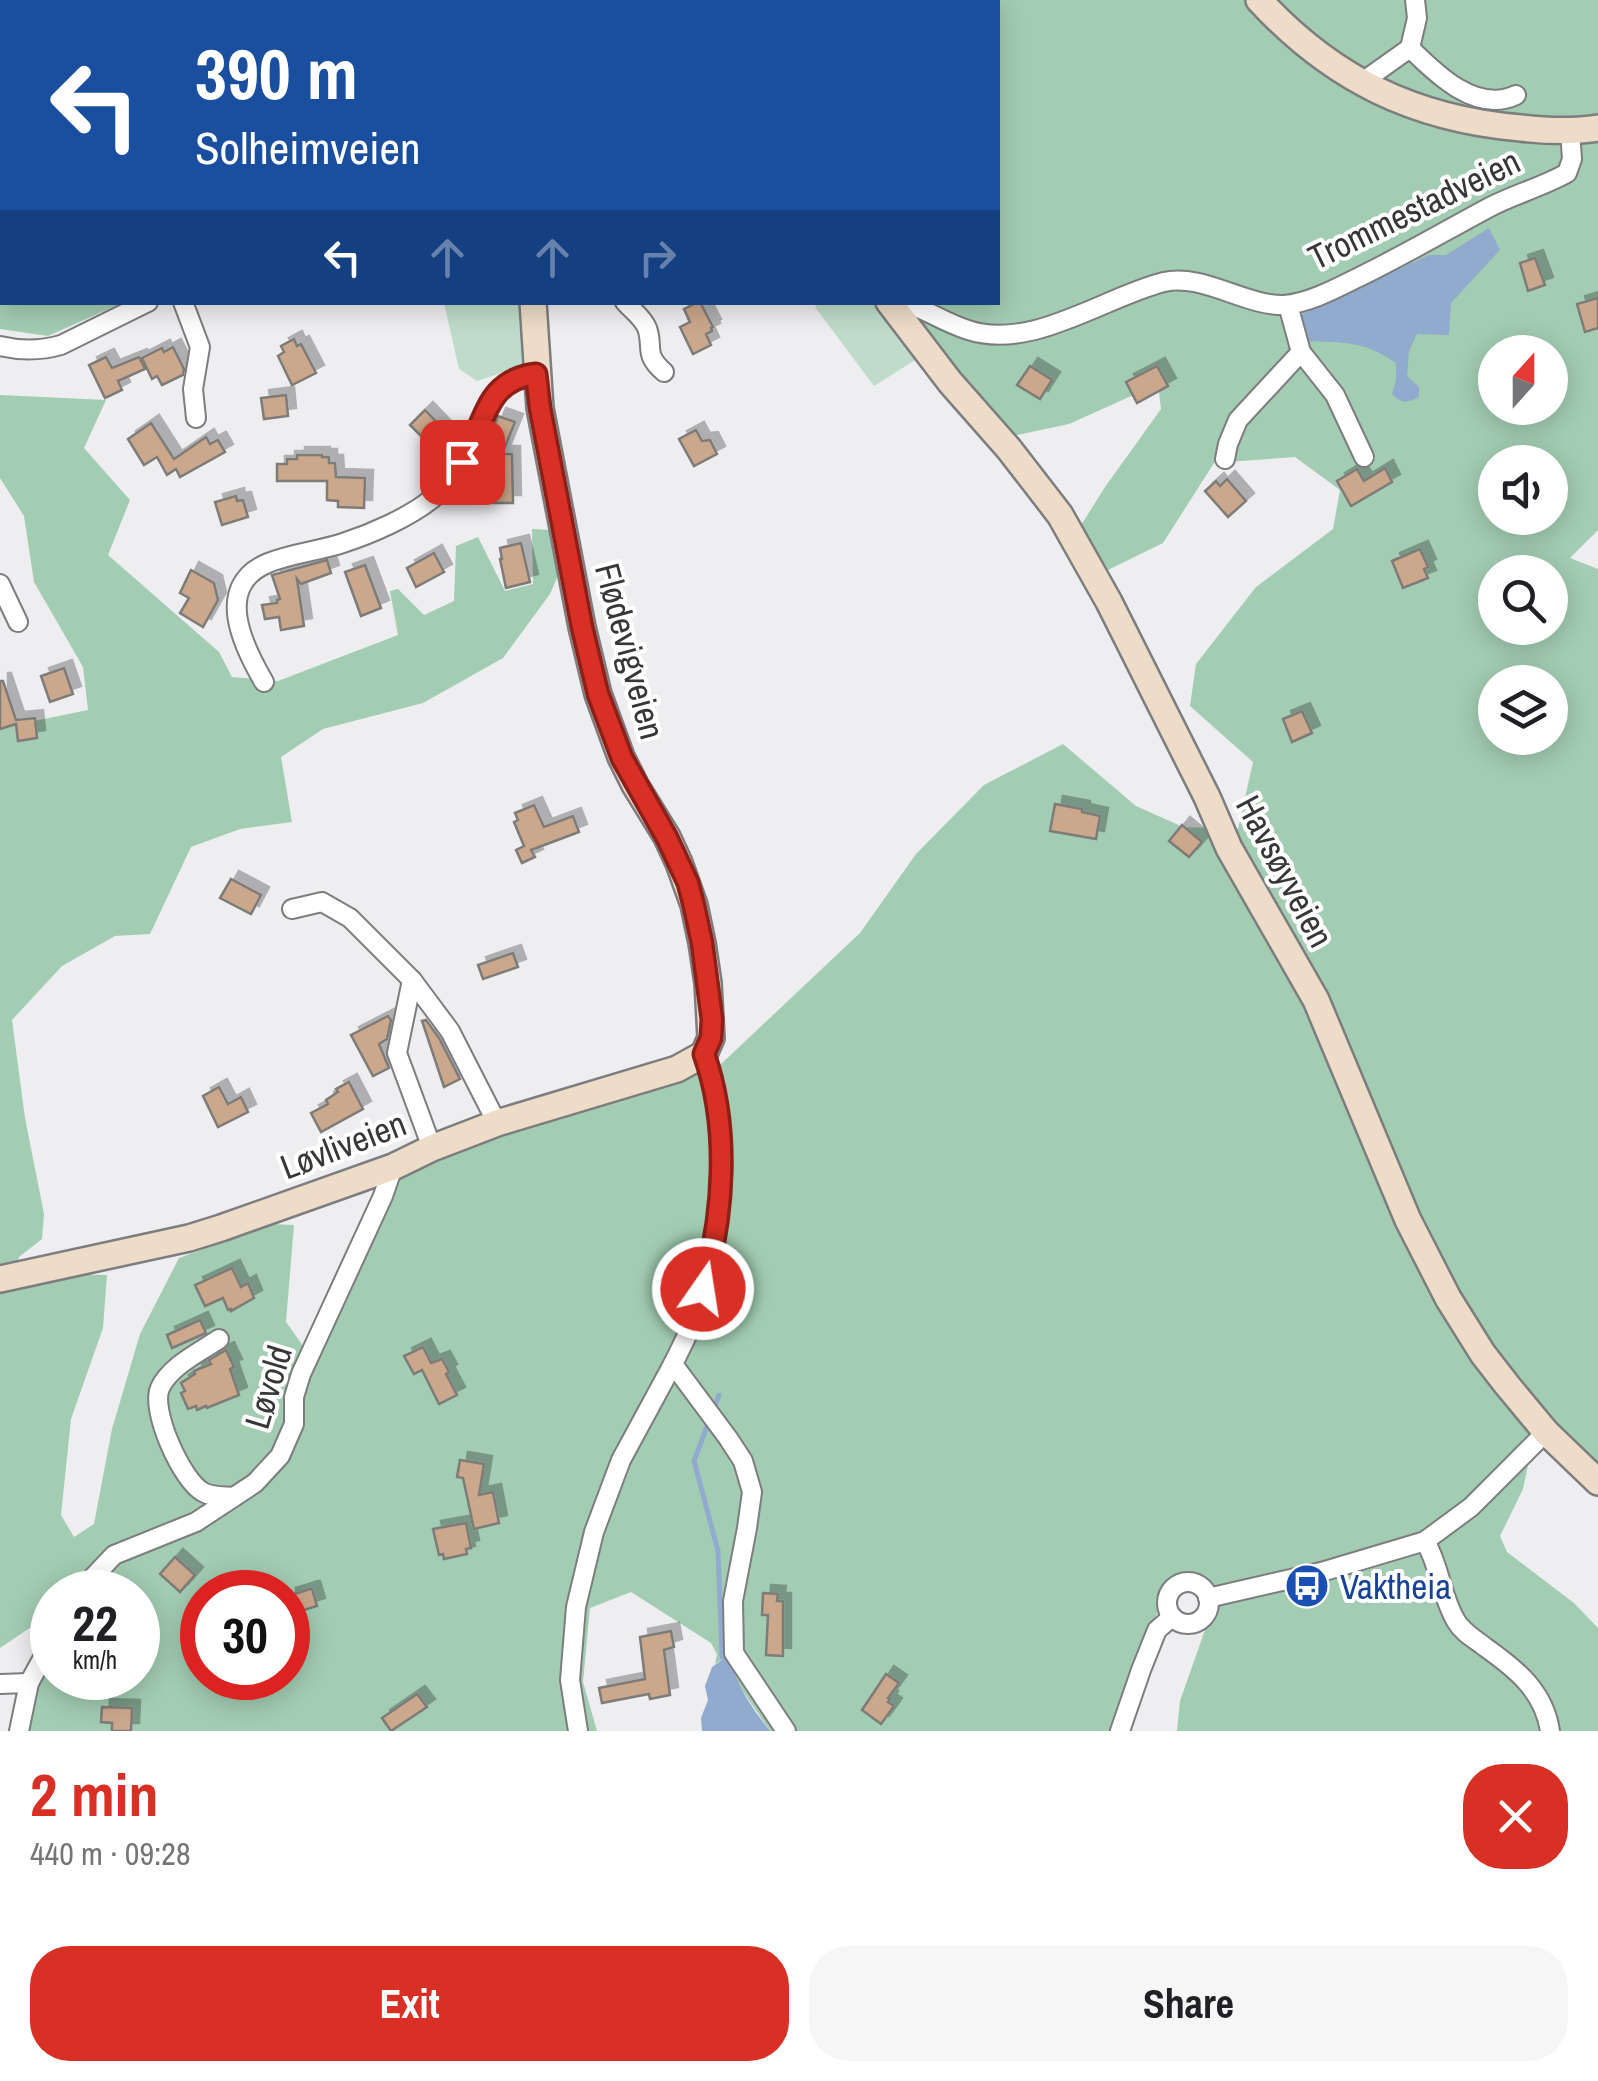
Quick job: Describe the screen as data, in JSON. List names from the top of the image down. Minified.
{"streets":{"main road":["Trommestadveien","Flødevigveien","Havsøyveien","Løvliveien"],"street":["Løvold"]},"crossings":[["Flødevigveien","Løvliveien"],["Løvliveien","Løvold"]],"places":{"bus stop":["Vaktheia"]},"north":"top","page":{"turn":["390 m","Solheimveien"],"speed":"22 km/h","limit":"30","heading":["2 min","440 m · 09:28"],"buttons":["Exit","Share"]}}
